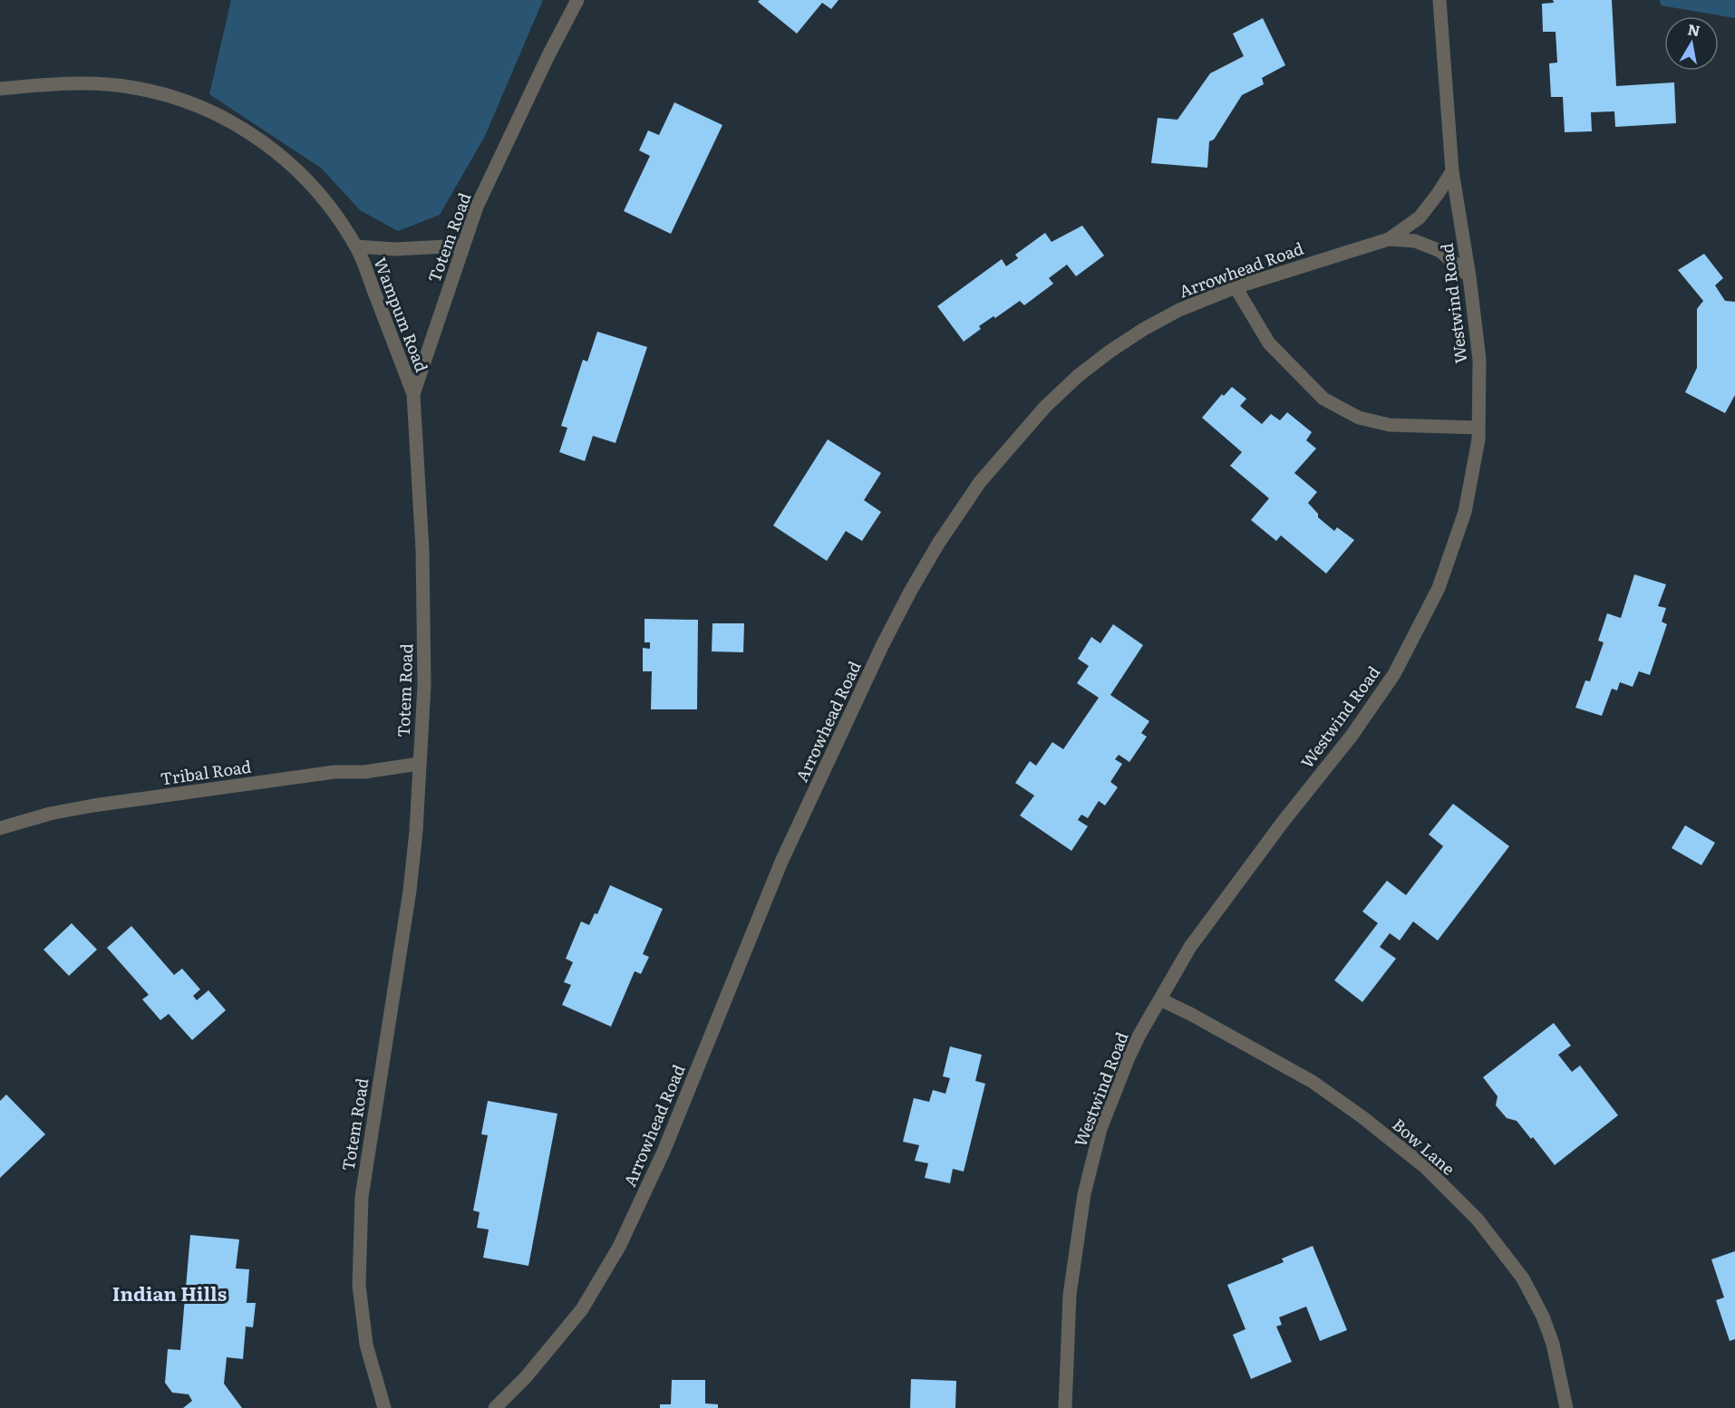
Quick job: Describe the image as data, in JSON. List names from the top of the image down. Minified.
{"streets":{"street":["Totem Road","Arrowhead Road","Westwind Road","Wampum Road","Tribal Road","Bow Lane"]},"crossings":[["Totem Road","Wampum Road"],["Totem Road","Tribal Road"],["Arrowhead Road","Westwind Road"],["Westwind Road","Bow Lane"]],"districts":["Indian Hills"],"north":"top"}
